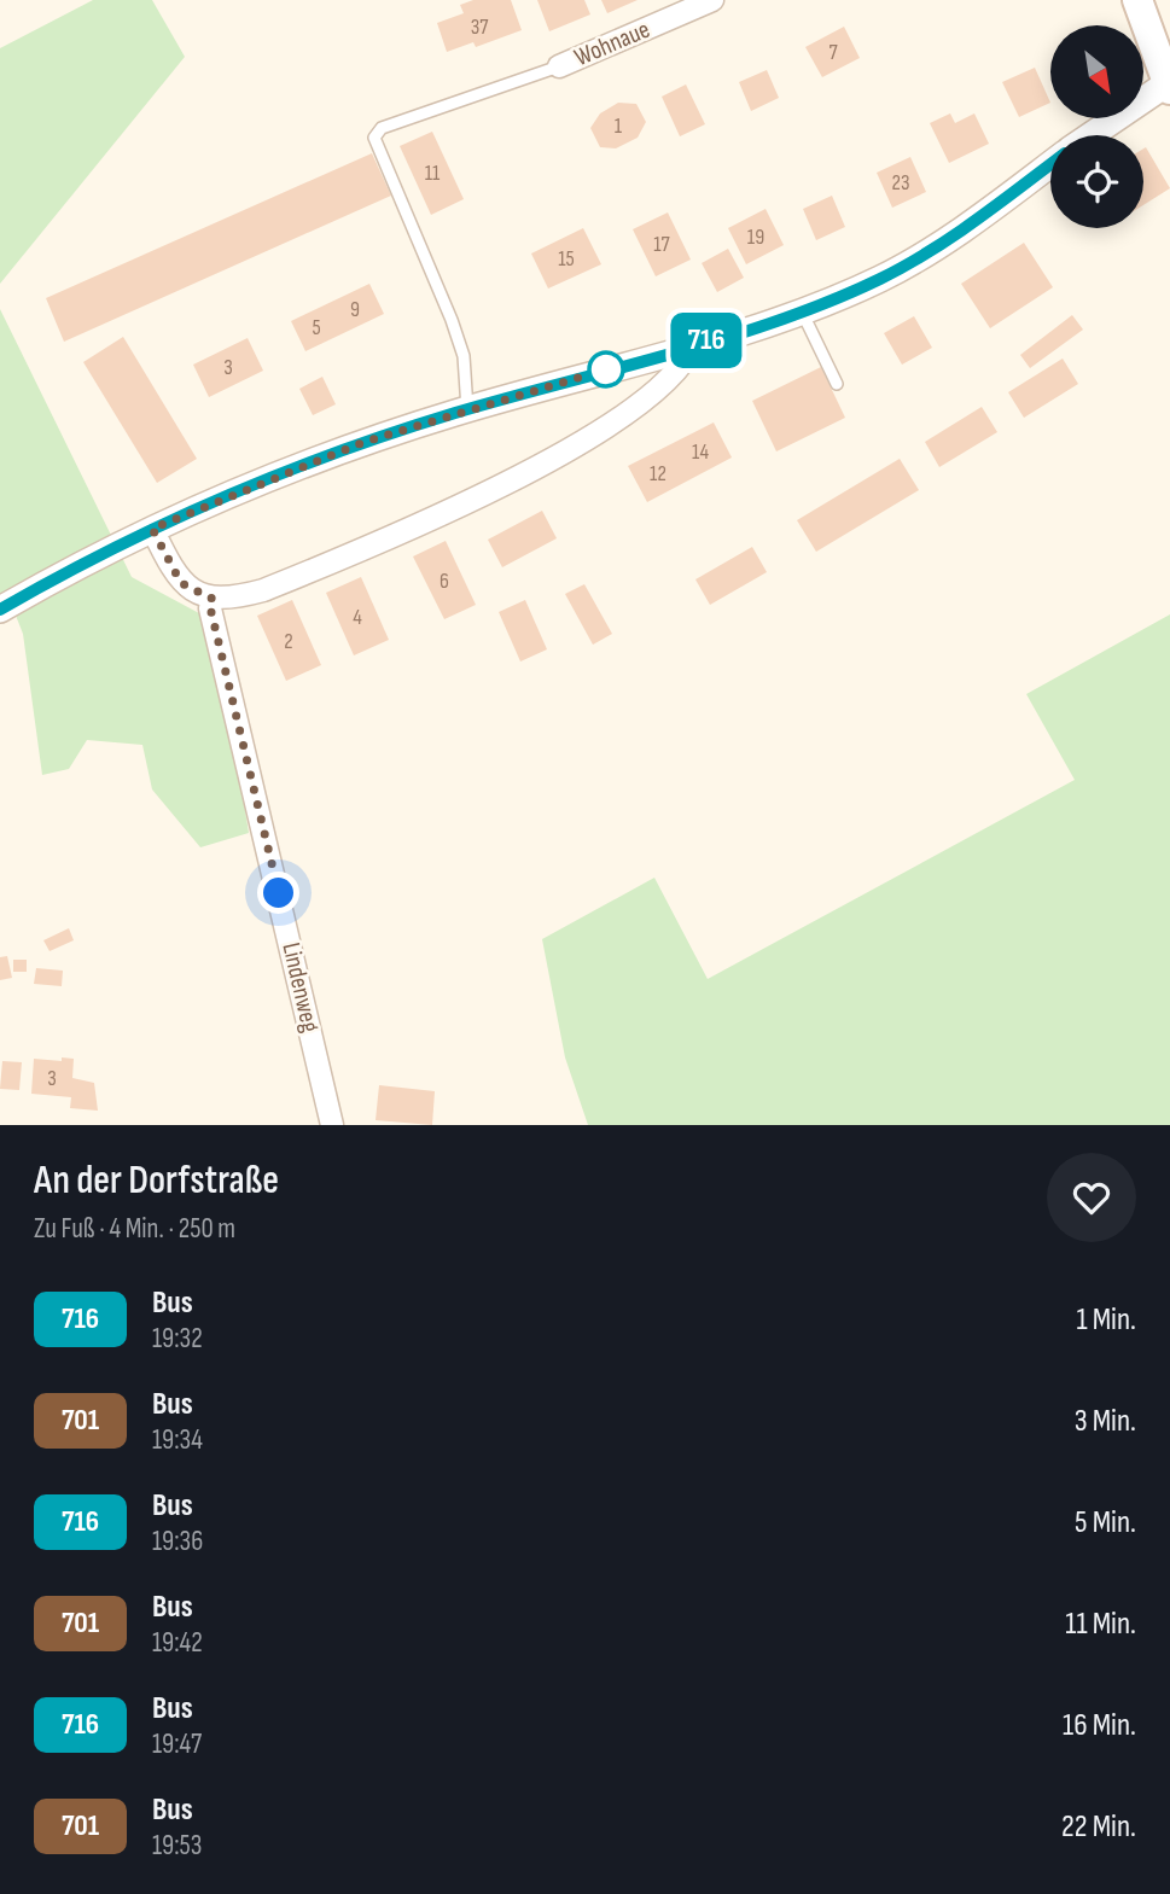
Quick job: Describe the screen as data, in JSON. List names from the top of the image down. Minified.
{"streets":{"street":["Wohnaue","Lindenweg"]},"lines":["bus line 716"],"house_numbers":["37","7","1","11","23","19","17","15","9","5","3","14","12","6","4","2","3"],"north":"bottom right","page":{"on_map":"716","heading":["An der Dorfstraße","Zu Fuß · 4 Min. · 250 m"],"list":[{"mark":"716","name":"Bus","note":"19:32","value":"1 Min."},{"mark":"701","name":"Bus","note":"19:34","value":"3 Min."},{"mark":"716","name":"Bus","note":"19:36","value":"5 Min."},{"mark":"701","name":"Bus","note":"19:42","value":"11 Min."},{"mark":"716","name":"Bus","note":"19:47","value":"16 Min."},{"mark":"701","name":"Bus","note":"19:53","value":"22 Min."}]}}
